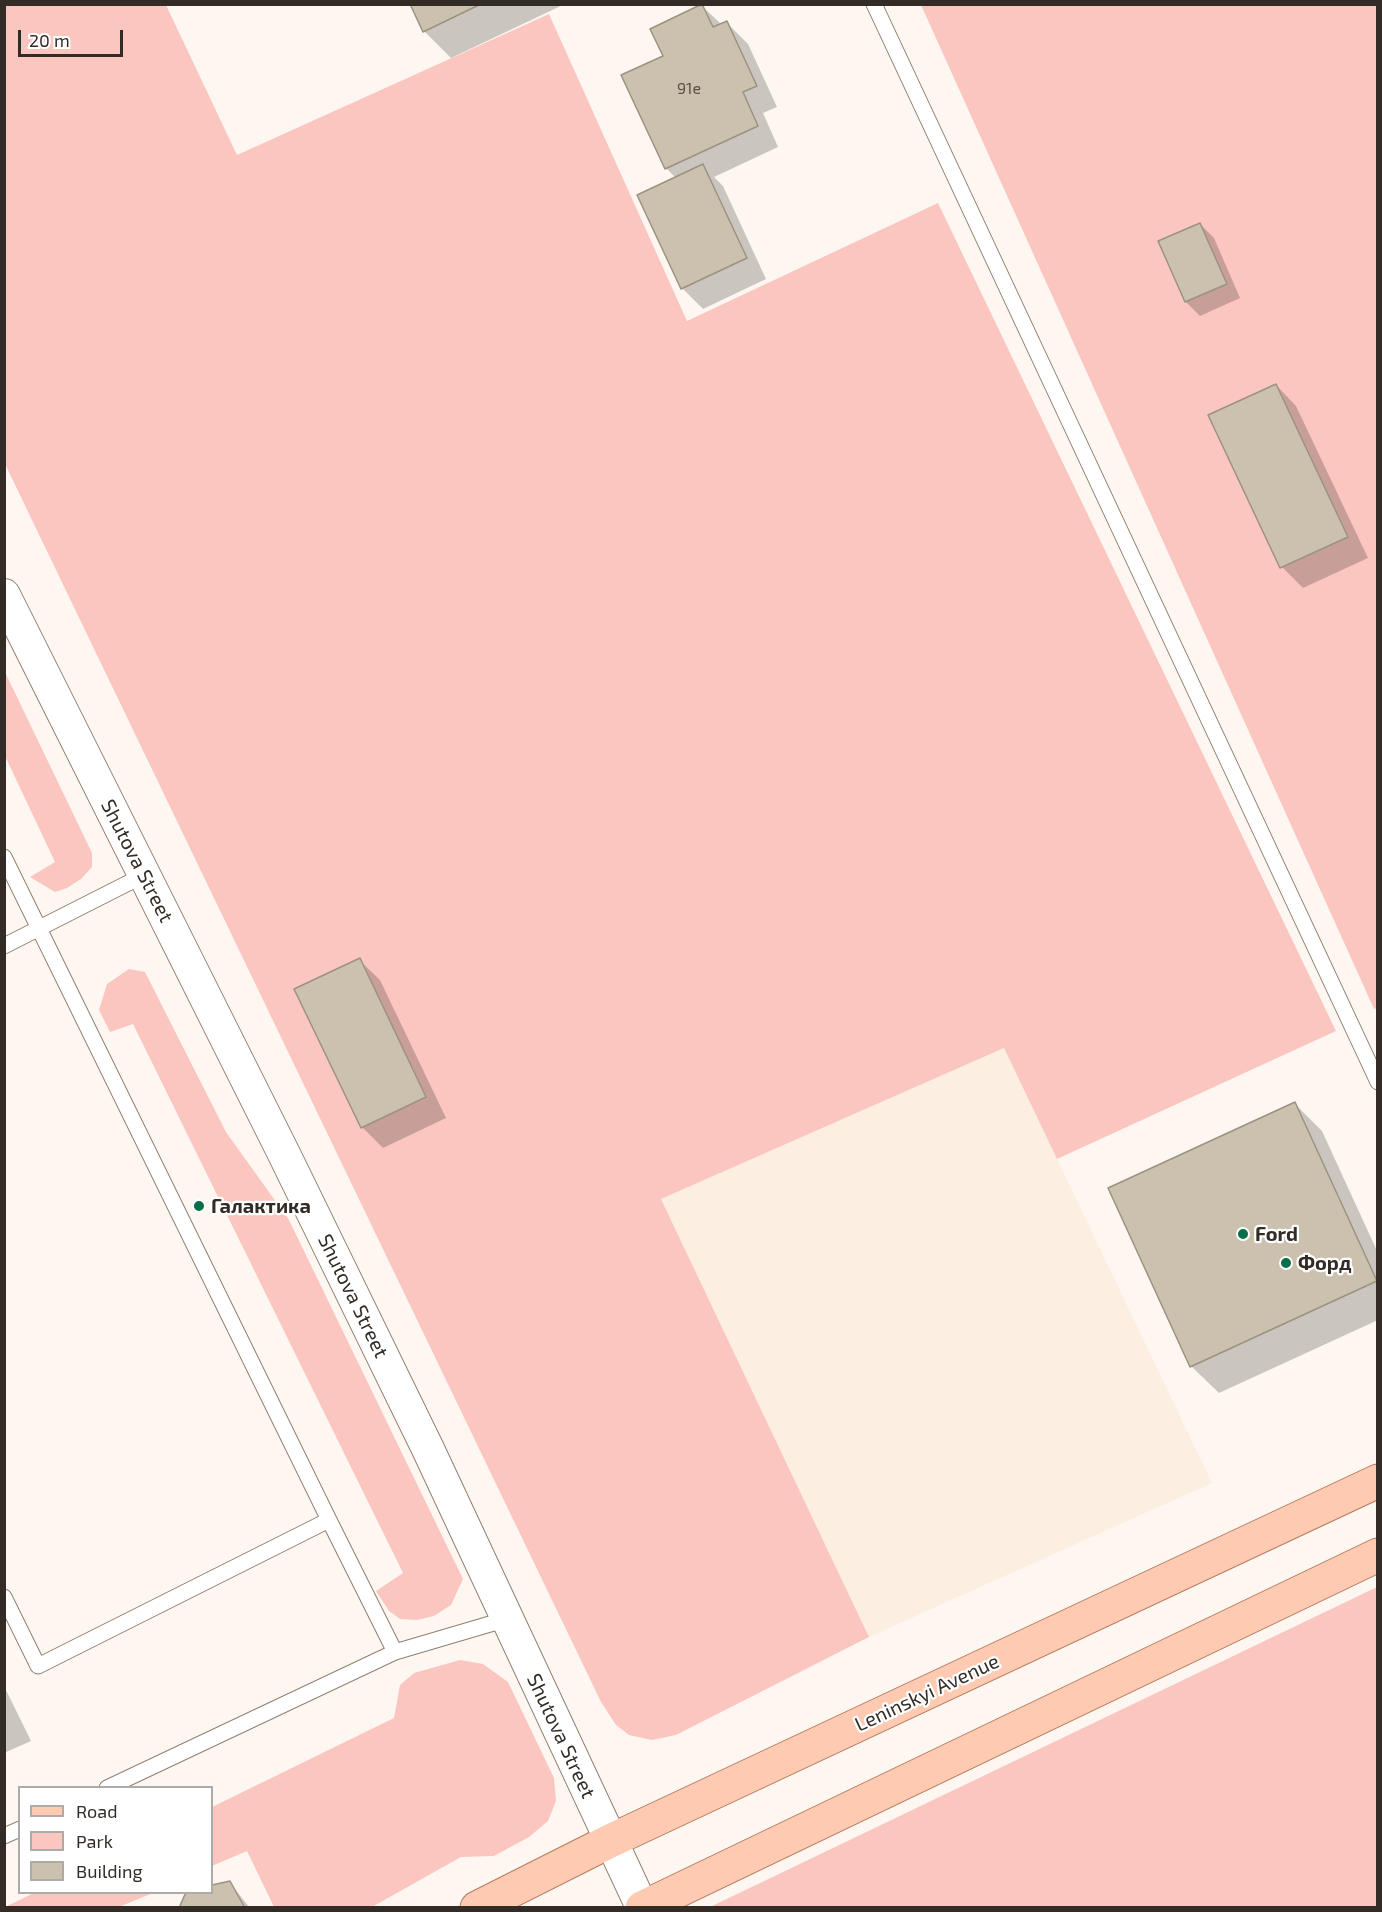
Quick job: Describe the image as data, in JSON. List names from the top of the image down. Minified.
{"streets":{"main road":["Leninskyi Avenue"],"street":["Shutova Street"]},"crossings":[["Shutova Street","Leninskyi Avenue"]],"places":["Галактика","Ford","Форд"],"house_numbers":["91е"],"legend":["Road","Park","Building"],"scale_bar":"20 m"}
